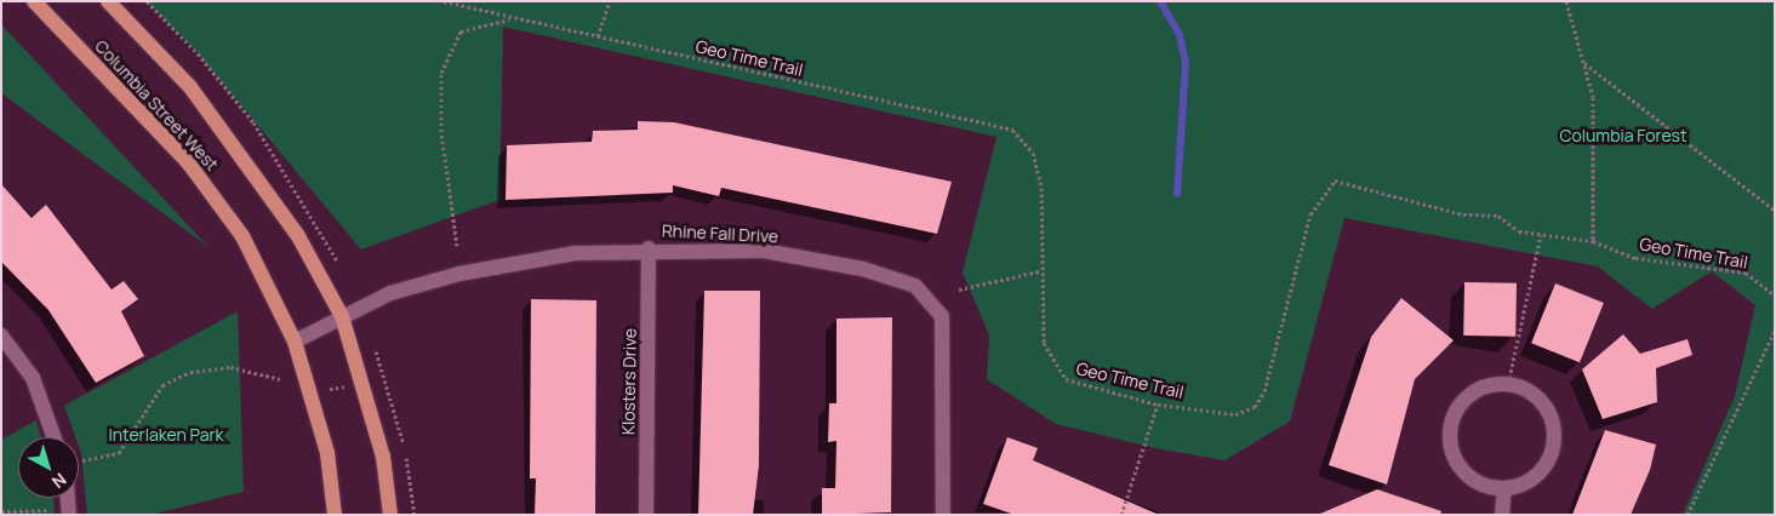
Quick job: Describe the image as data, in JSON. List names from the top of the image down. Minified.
{"streets":{"main road":["Columbia Street West"],"street":["Rhine Fall Drive","Klosters Drive"],"path":["Geo Time Trail"]},"crossings":[["Columbia Street West","Rhine Fall Drive"],["Rhine Fall Drive","Klosters Drive"]],"parks":["Columbia Forest","Interlaken Park"],"north":"bottom right"}
